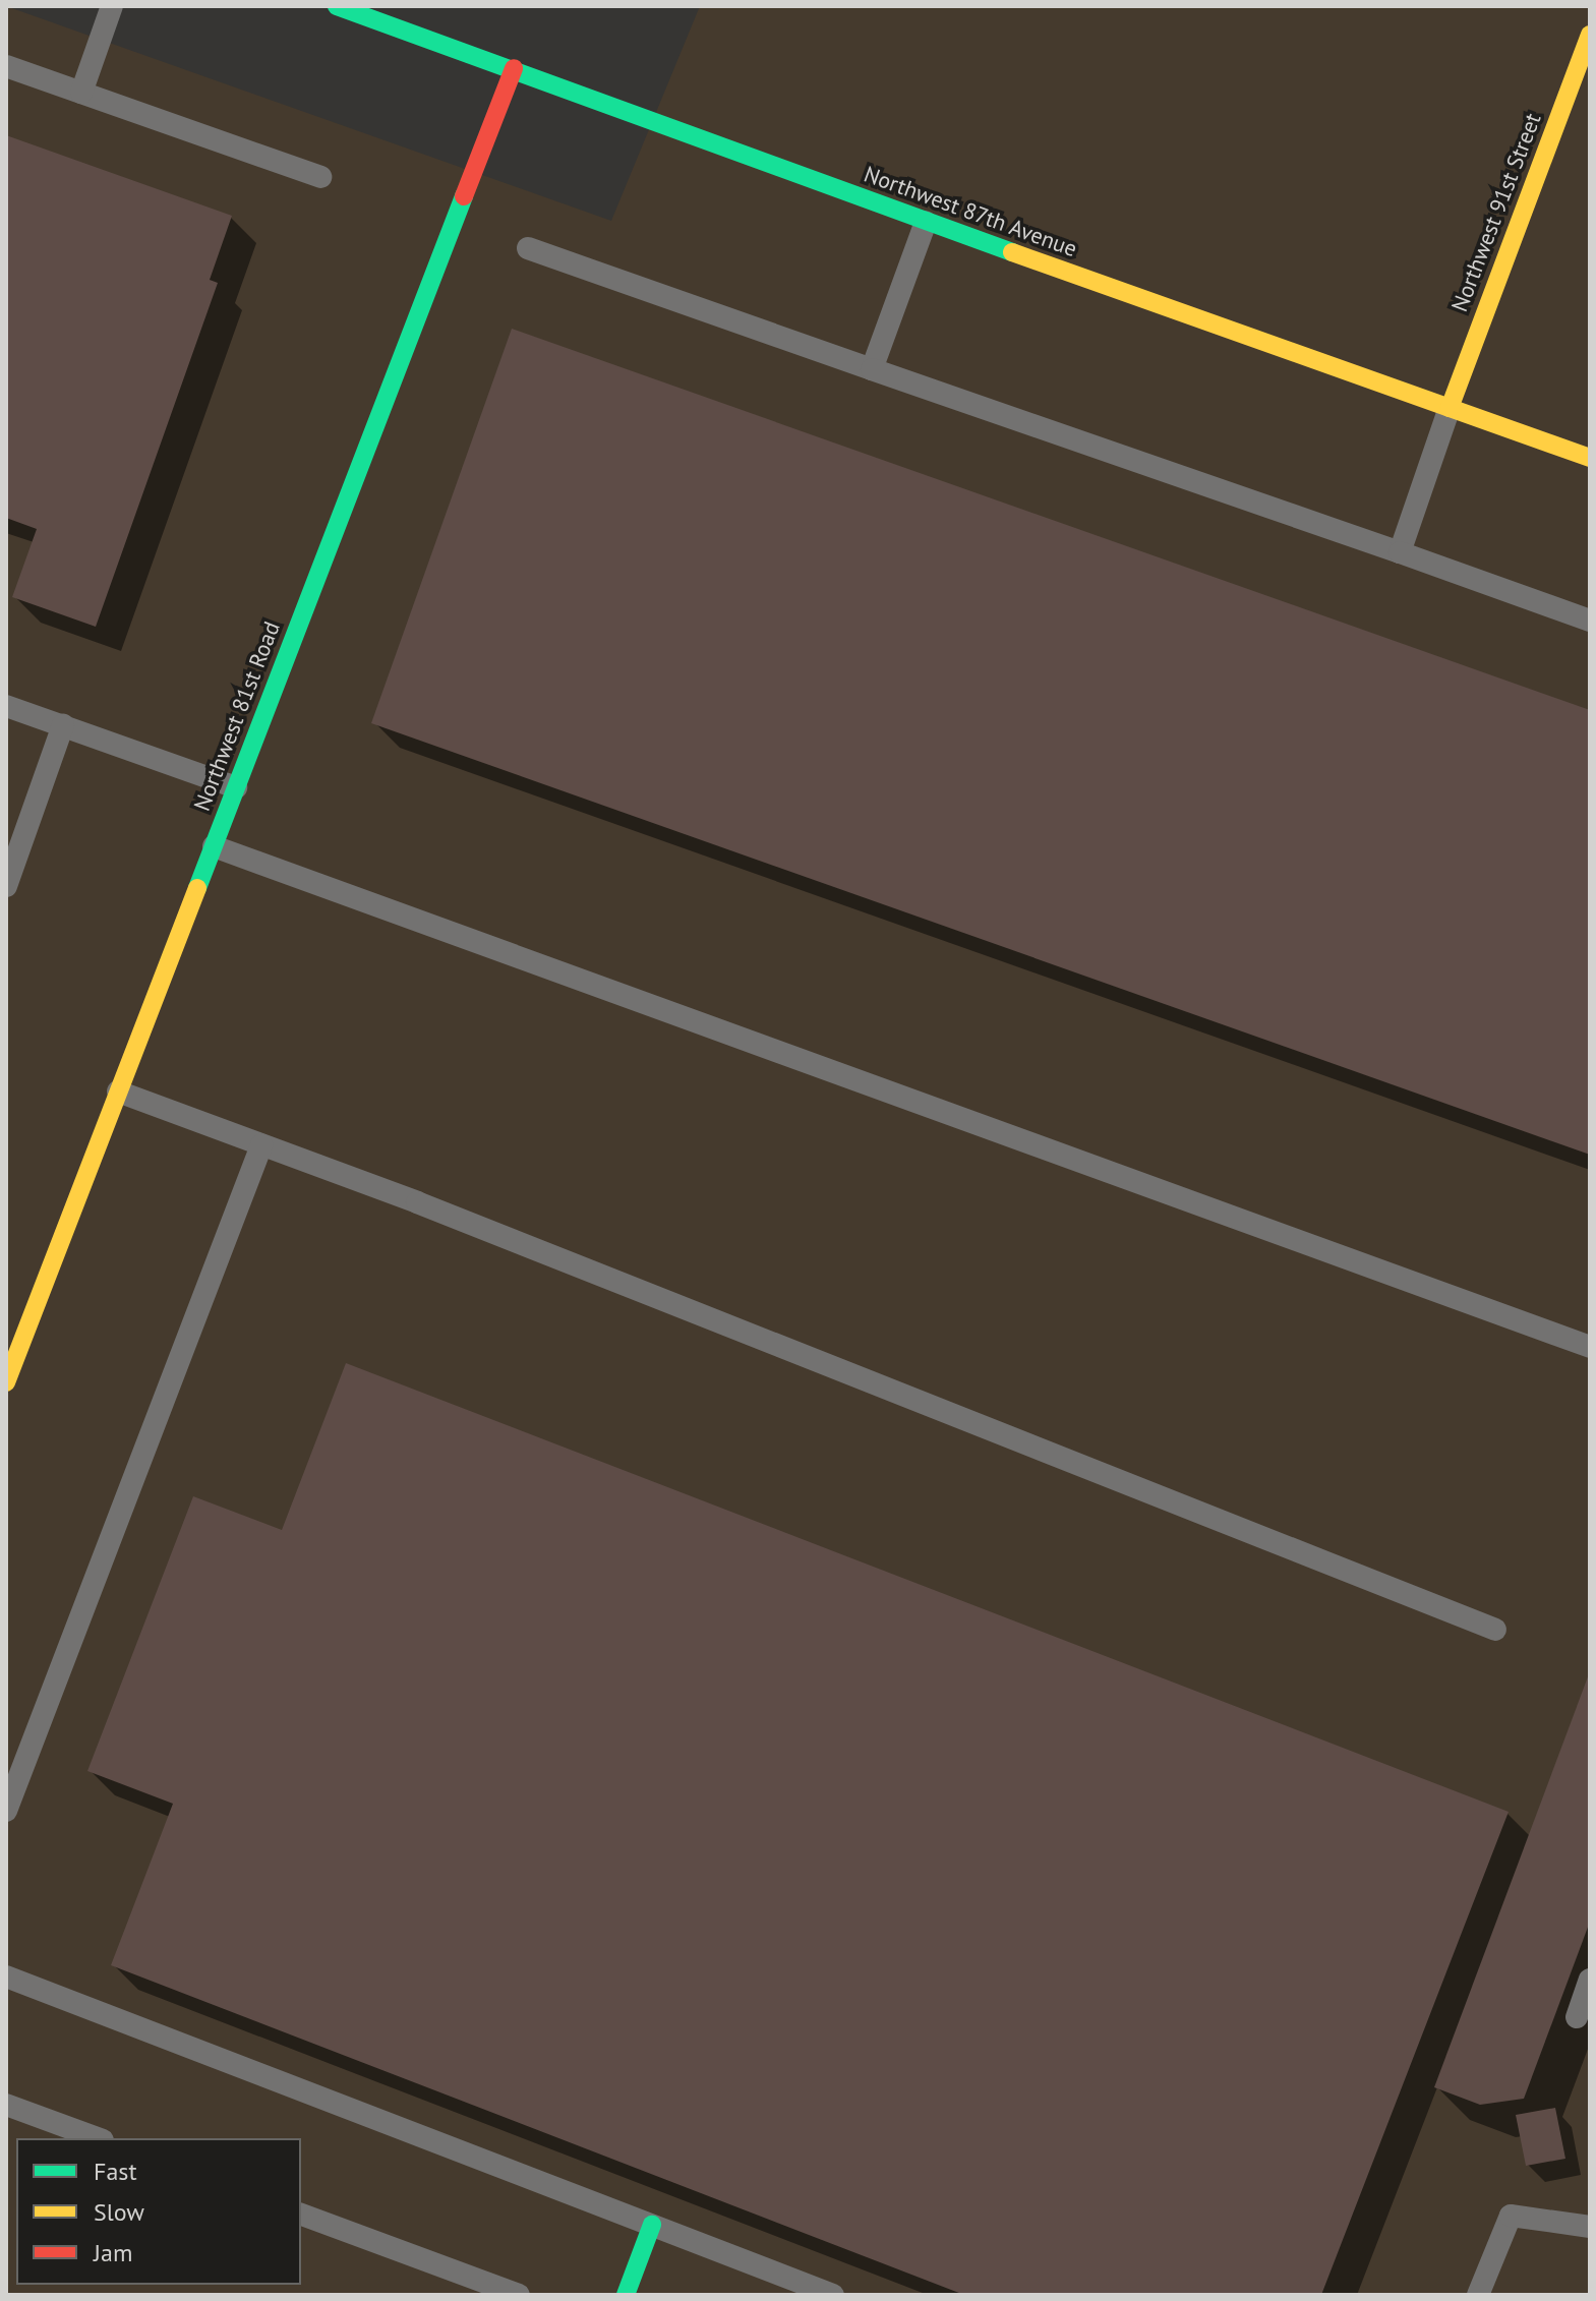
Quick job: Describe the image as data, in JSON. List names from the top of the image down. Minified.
{"streets":{"street":["Northwest 87th Avenue","Northwest 91st Street","Northwest 81st Road"]},"crossings":[["Northwest 87th Avenue","Northwest 91st Street"],["Northwest 87th Avenue","Northwest 81st Road"]],"legend":["Fast","Slow","Jam"]}
